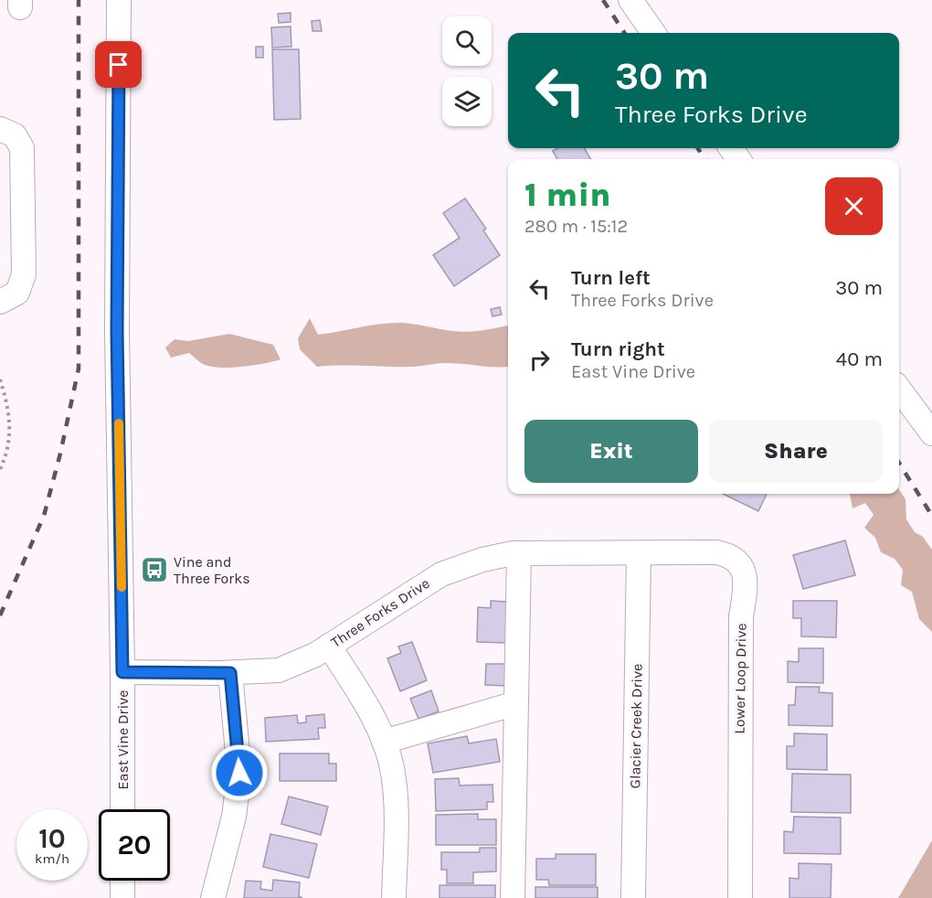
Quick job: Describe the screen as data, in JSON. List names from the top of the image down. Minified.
{"streets":{"street":["Three Forks Drive","Lower Loop Drive","Glacier Creek Drive","East Vine Drive"]},"crossings":[["Three Forks Drive","Lower Loop Drive"],["Three Forks Drive","Glacier Creek Drive"],["Three Forks Drive","East Vine Drive"],["Lower Loop Drive","Glacier Creek Drive"]],"places":{"bus stop":["Vine and Three Forks"]},"page":{"turn":["30 m","Three Forks Drive"],"heading":["1 min","280 m · 15:12"],"list":[{"name":"Turn left","note":"Three Forks Drive","value":"30 m"},{"name":"Turn right","note":"East Vine Drive","value":"40 m"}],"buttons":["Exit","Share"],"speed":"10 km/h","limit":"20"}}
